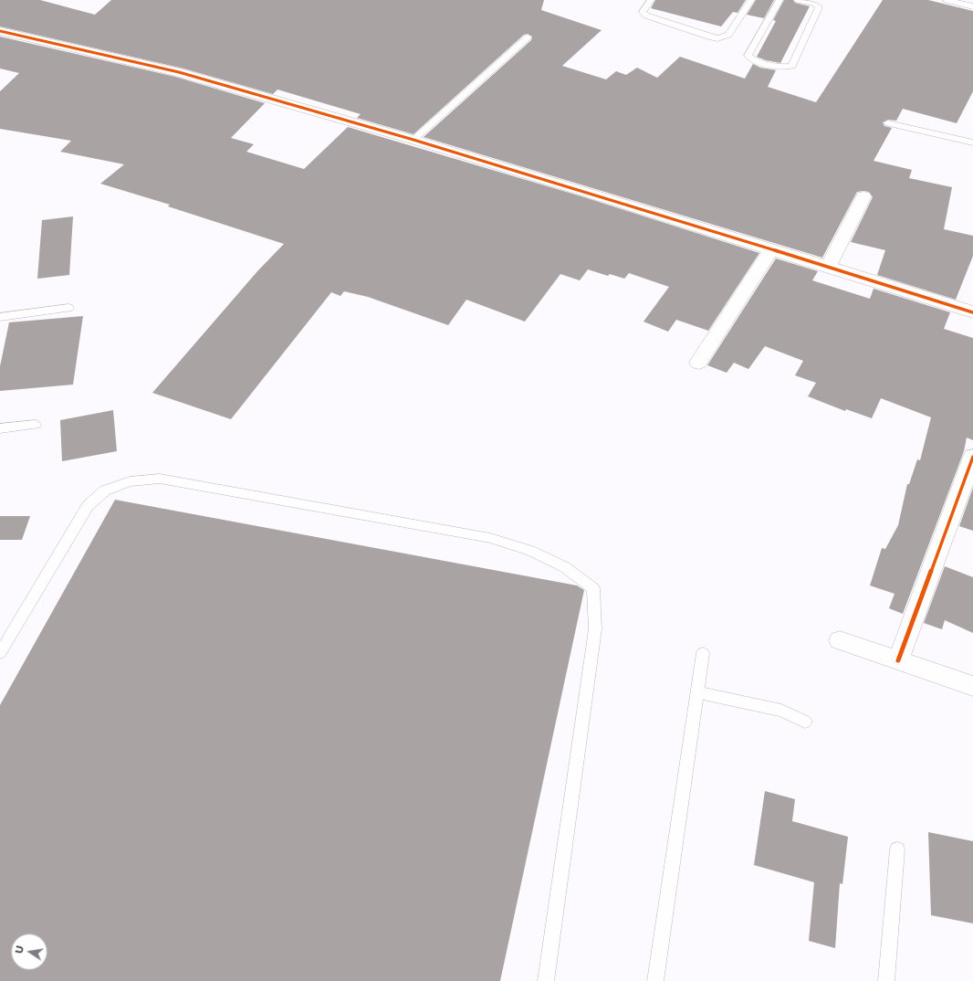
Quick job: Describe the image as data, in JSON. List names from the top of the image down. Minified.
{"north":"left"}
